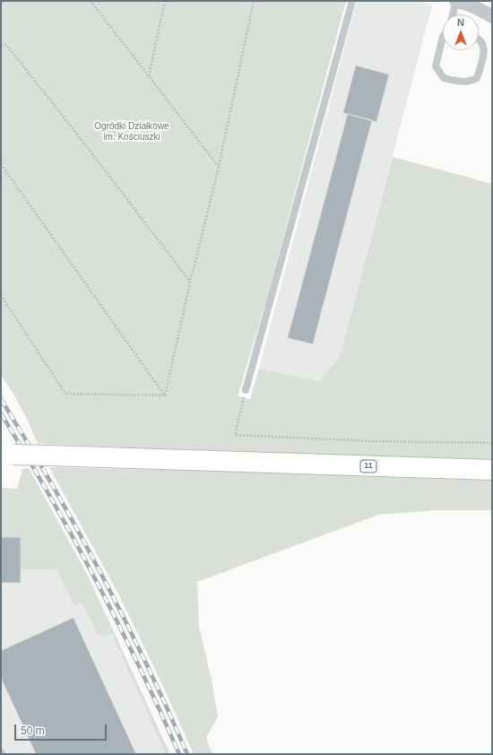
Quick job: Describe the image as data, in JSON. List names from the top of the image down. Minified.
{"streets":{"highway":["11"]},"parks":["Ogródki Działkowe im. Kościuszki"],"scale_bar":"50 m","north":"top"}
